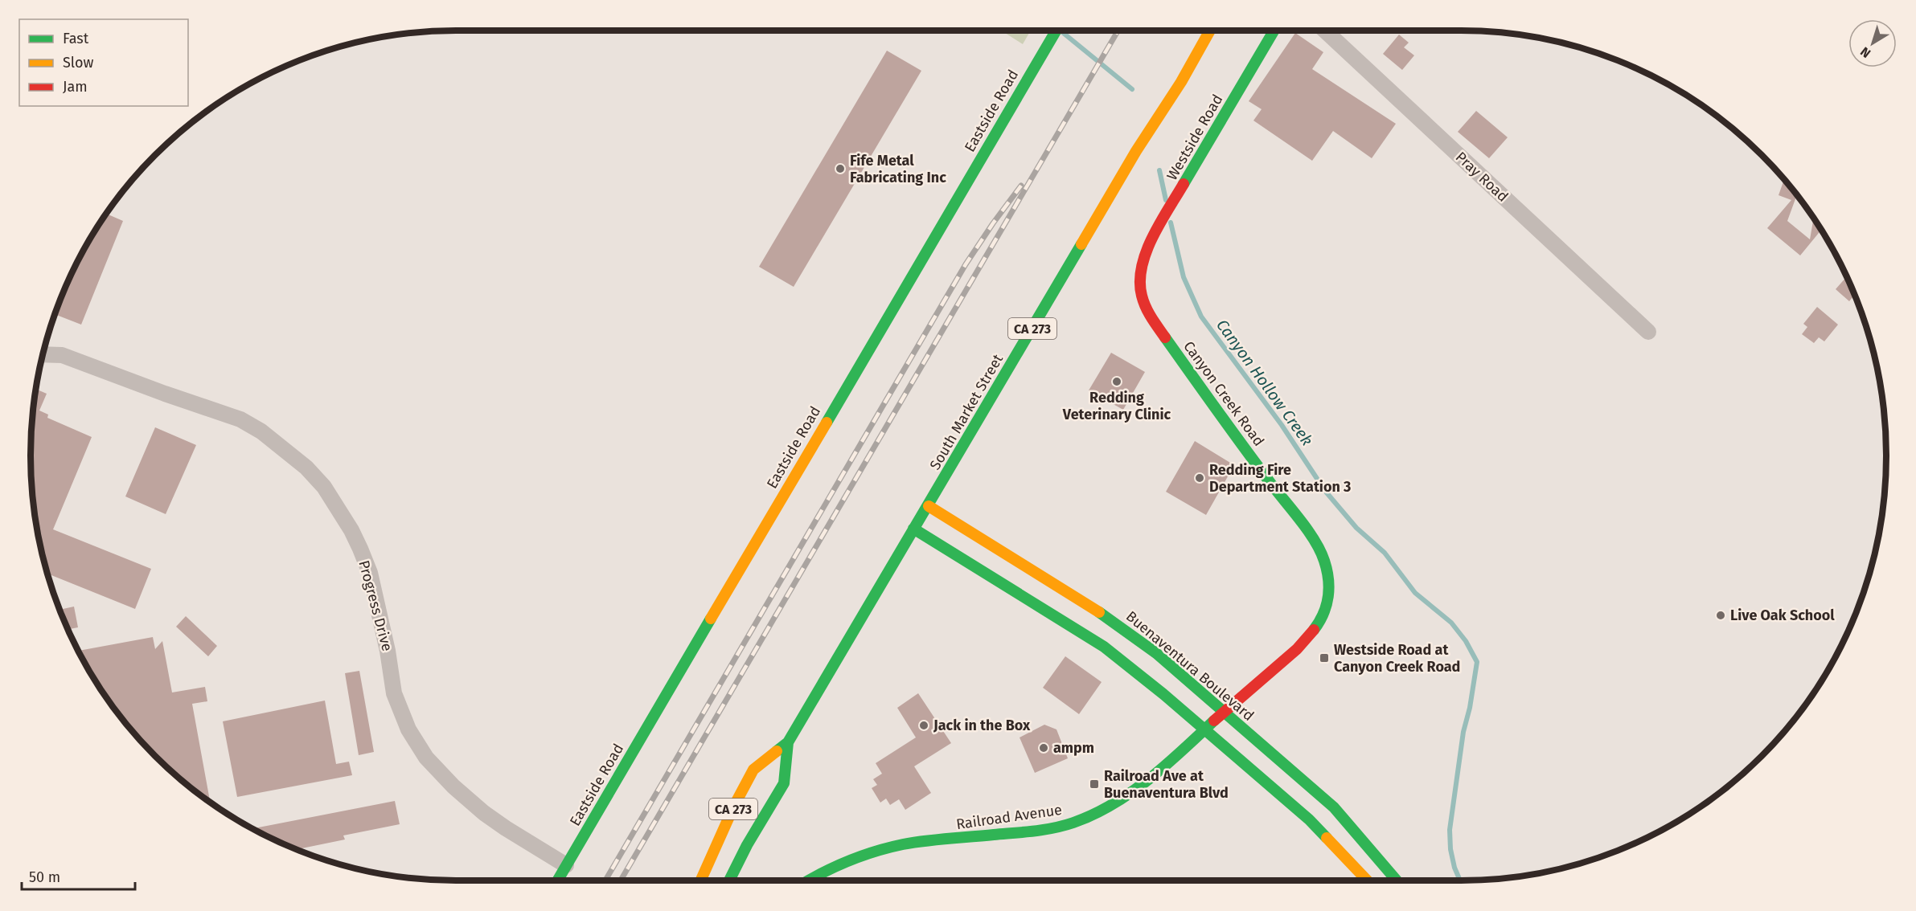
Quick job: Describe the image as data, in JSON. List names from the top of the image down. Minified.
{"streets":{"main road":["Eastside Road","Westside Road","CA 273","Canyon Creek Road","South Market Street","Buenaventura Boulevard","Railroad Avenue"],"street":["Pray Road","Progress Drive"]},"crossings":[["Eastside Road","Progress Drive"],["Westside Road","Canyon Creek Road"],["Canyon Creek Road","Buenaventura Boulevard"],["Canyon Creek Road","Railroad Avenue"],["South Market Street","Buenaventura Boulevard"]],"water":["Canyon Hollow Creek"],"places":{"other":["Fife Metal Fabricating Inc","Redding Veterinary Clinic","Redding Fire Department Station 3","Live Oak School","Jack in the Box","ampm"],"transit":["Westside Road at Canyon Creek Road","Railroad Ave at Buenaventura Blvd"]},"legend":["Fast","Slow","Jam"],"scale_bar":"50 m","north":"bottom left"}
